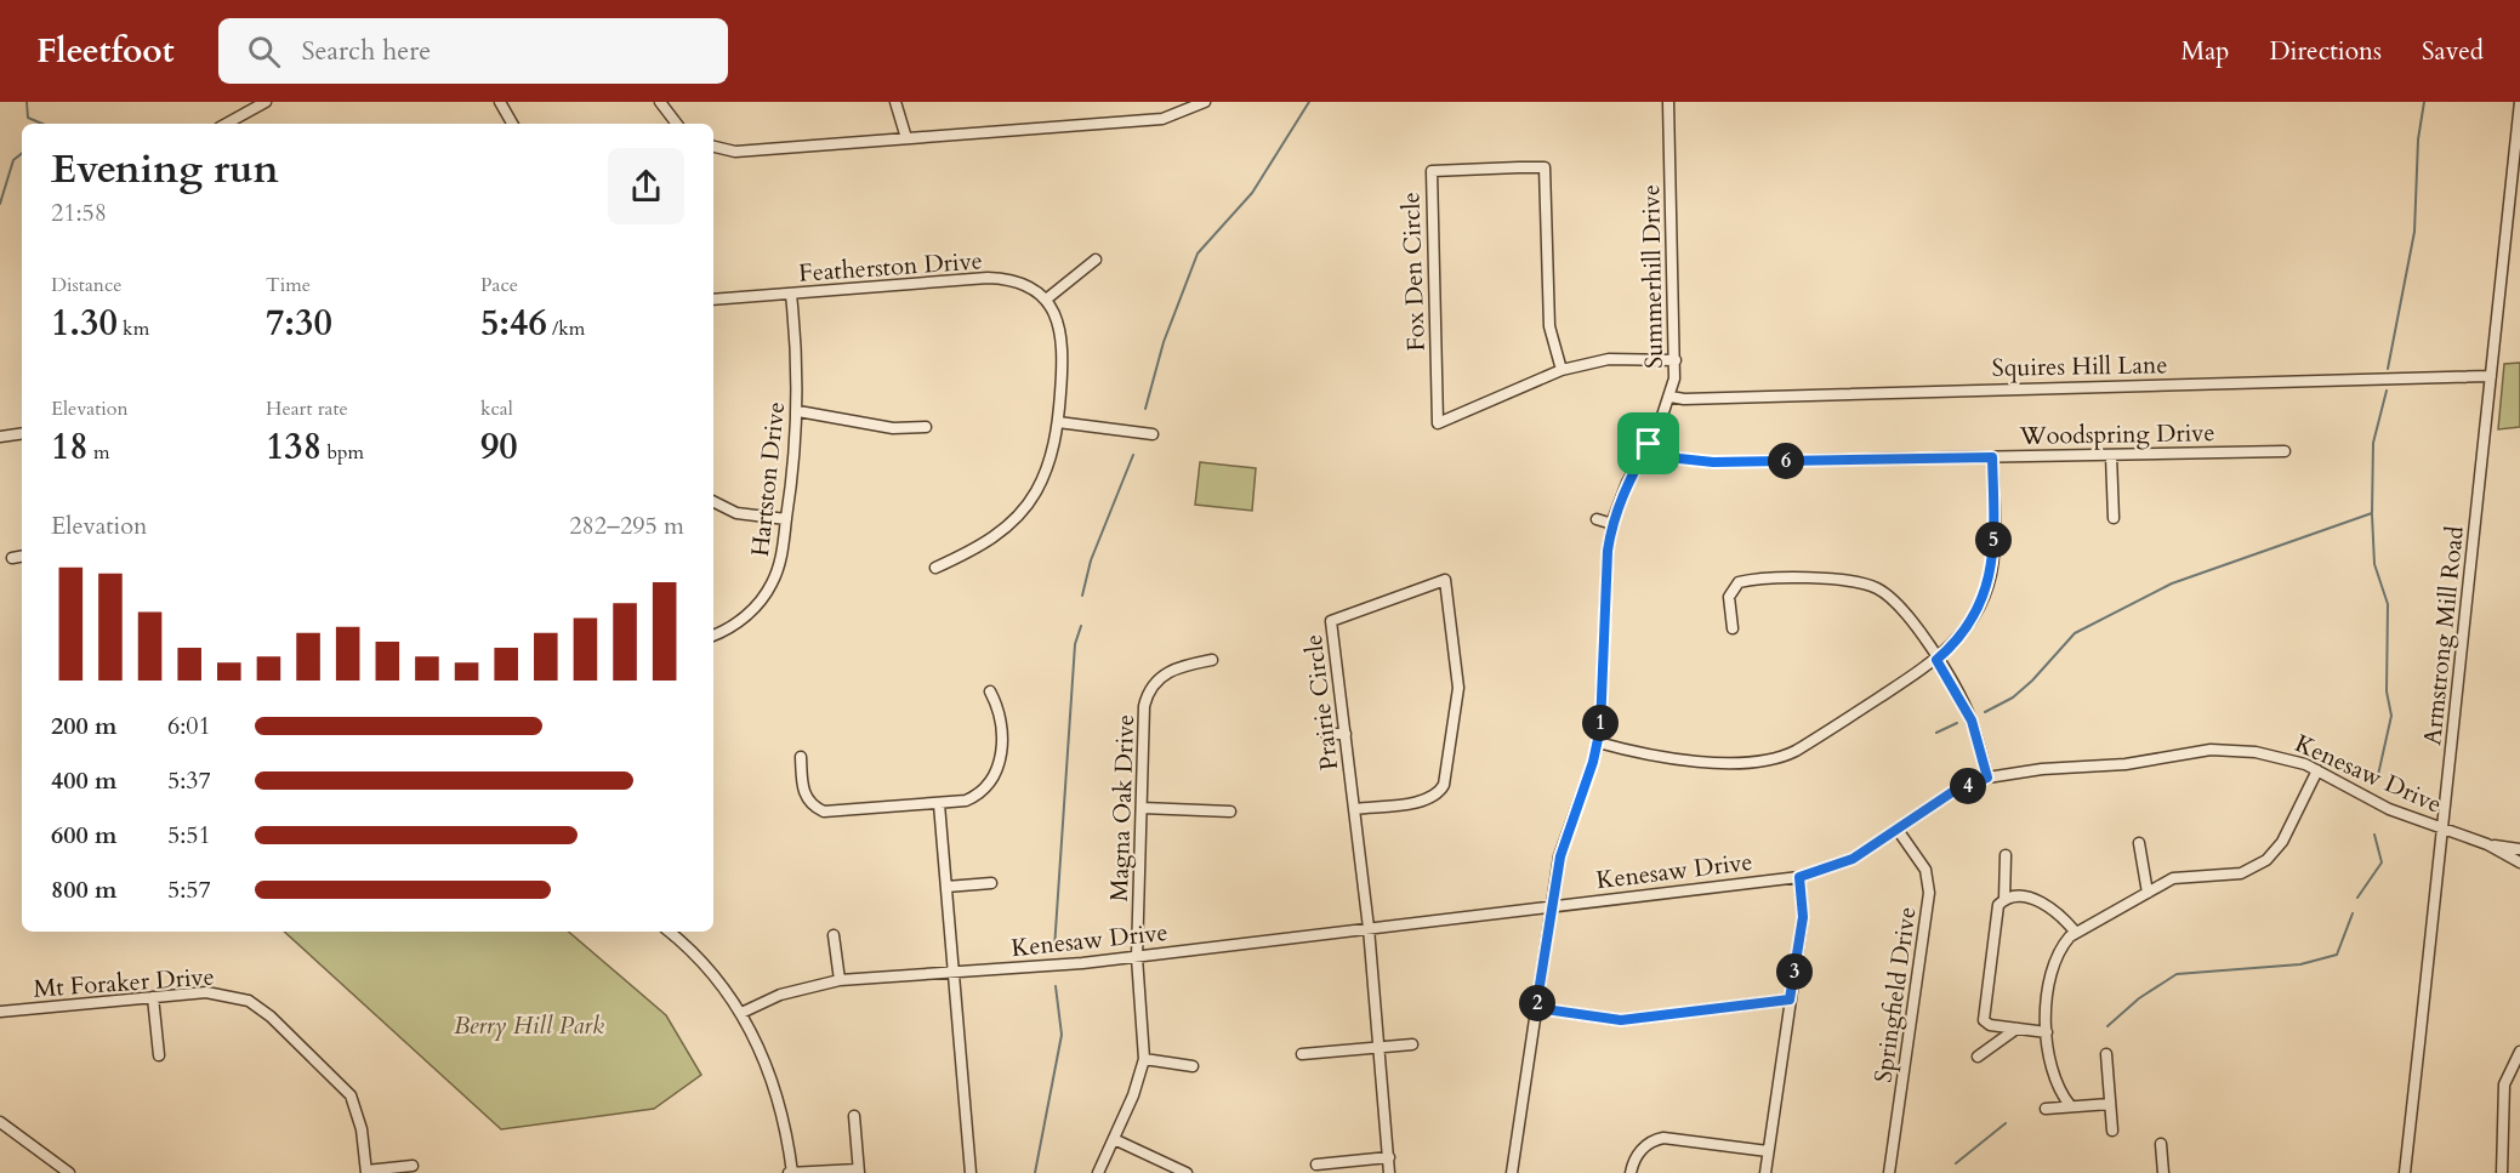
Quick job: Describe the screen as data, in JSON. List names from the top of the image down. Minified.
{"streets":{"street":["Featherston Drive","Fox Den Circle","Summerhill Drive","Squires Hill Lane","Woodspring Drive","Hartston Drive","Armstrong Mill Road","Prairie Circle","Kenesaw Drive","Magna Oak Drive","Mt Foraker Drive","Springfield Drive"]},"crossings":[["Featherston Drive","Hartston Drive"],["Fox Den Circle","Summerhill Drive"],["Summerhill Drive","Squires Hill Lane"],["Summerhill Drive","Woodspring Drive"],["Summerhill Drive","Kenesaw Drive"],["Squires Hill Lane","Armstrong Mill Road"],["Armstrong Mill Road","Kenesaw Drive"],["Prairie Circle","Kenesaw Drive"],["Kenesaw Drive","Magna Oak Drive"],["Kenesaw Drive","Springfield Drive"]],"parks":["Berry Hill Park"],"page":{"header":"Fleetfoot","search":"Search here","nav":["Map","Directions","Saved"],"heading":["Evening run","21:58"],"stats":[["Distance","1.30 km"],["Time","7:30"],["Pace","5:46 /km"],["Elevation","18 m"],["Heart rate","138 bpm"],["kcal","90"]],"pins":["6","5","1","4","3","2"],"chart":["Elevation","282–295 m"],"list":[{"name":"200 m","note":"6:01"},{"name":"400 m","note":"5:37"},{"name":"600 m","note":"5:51"},{"name":"800 m","note":"5:57"}]}}
